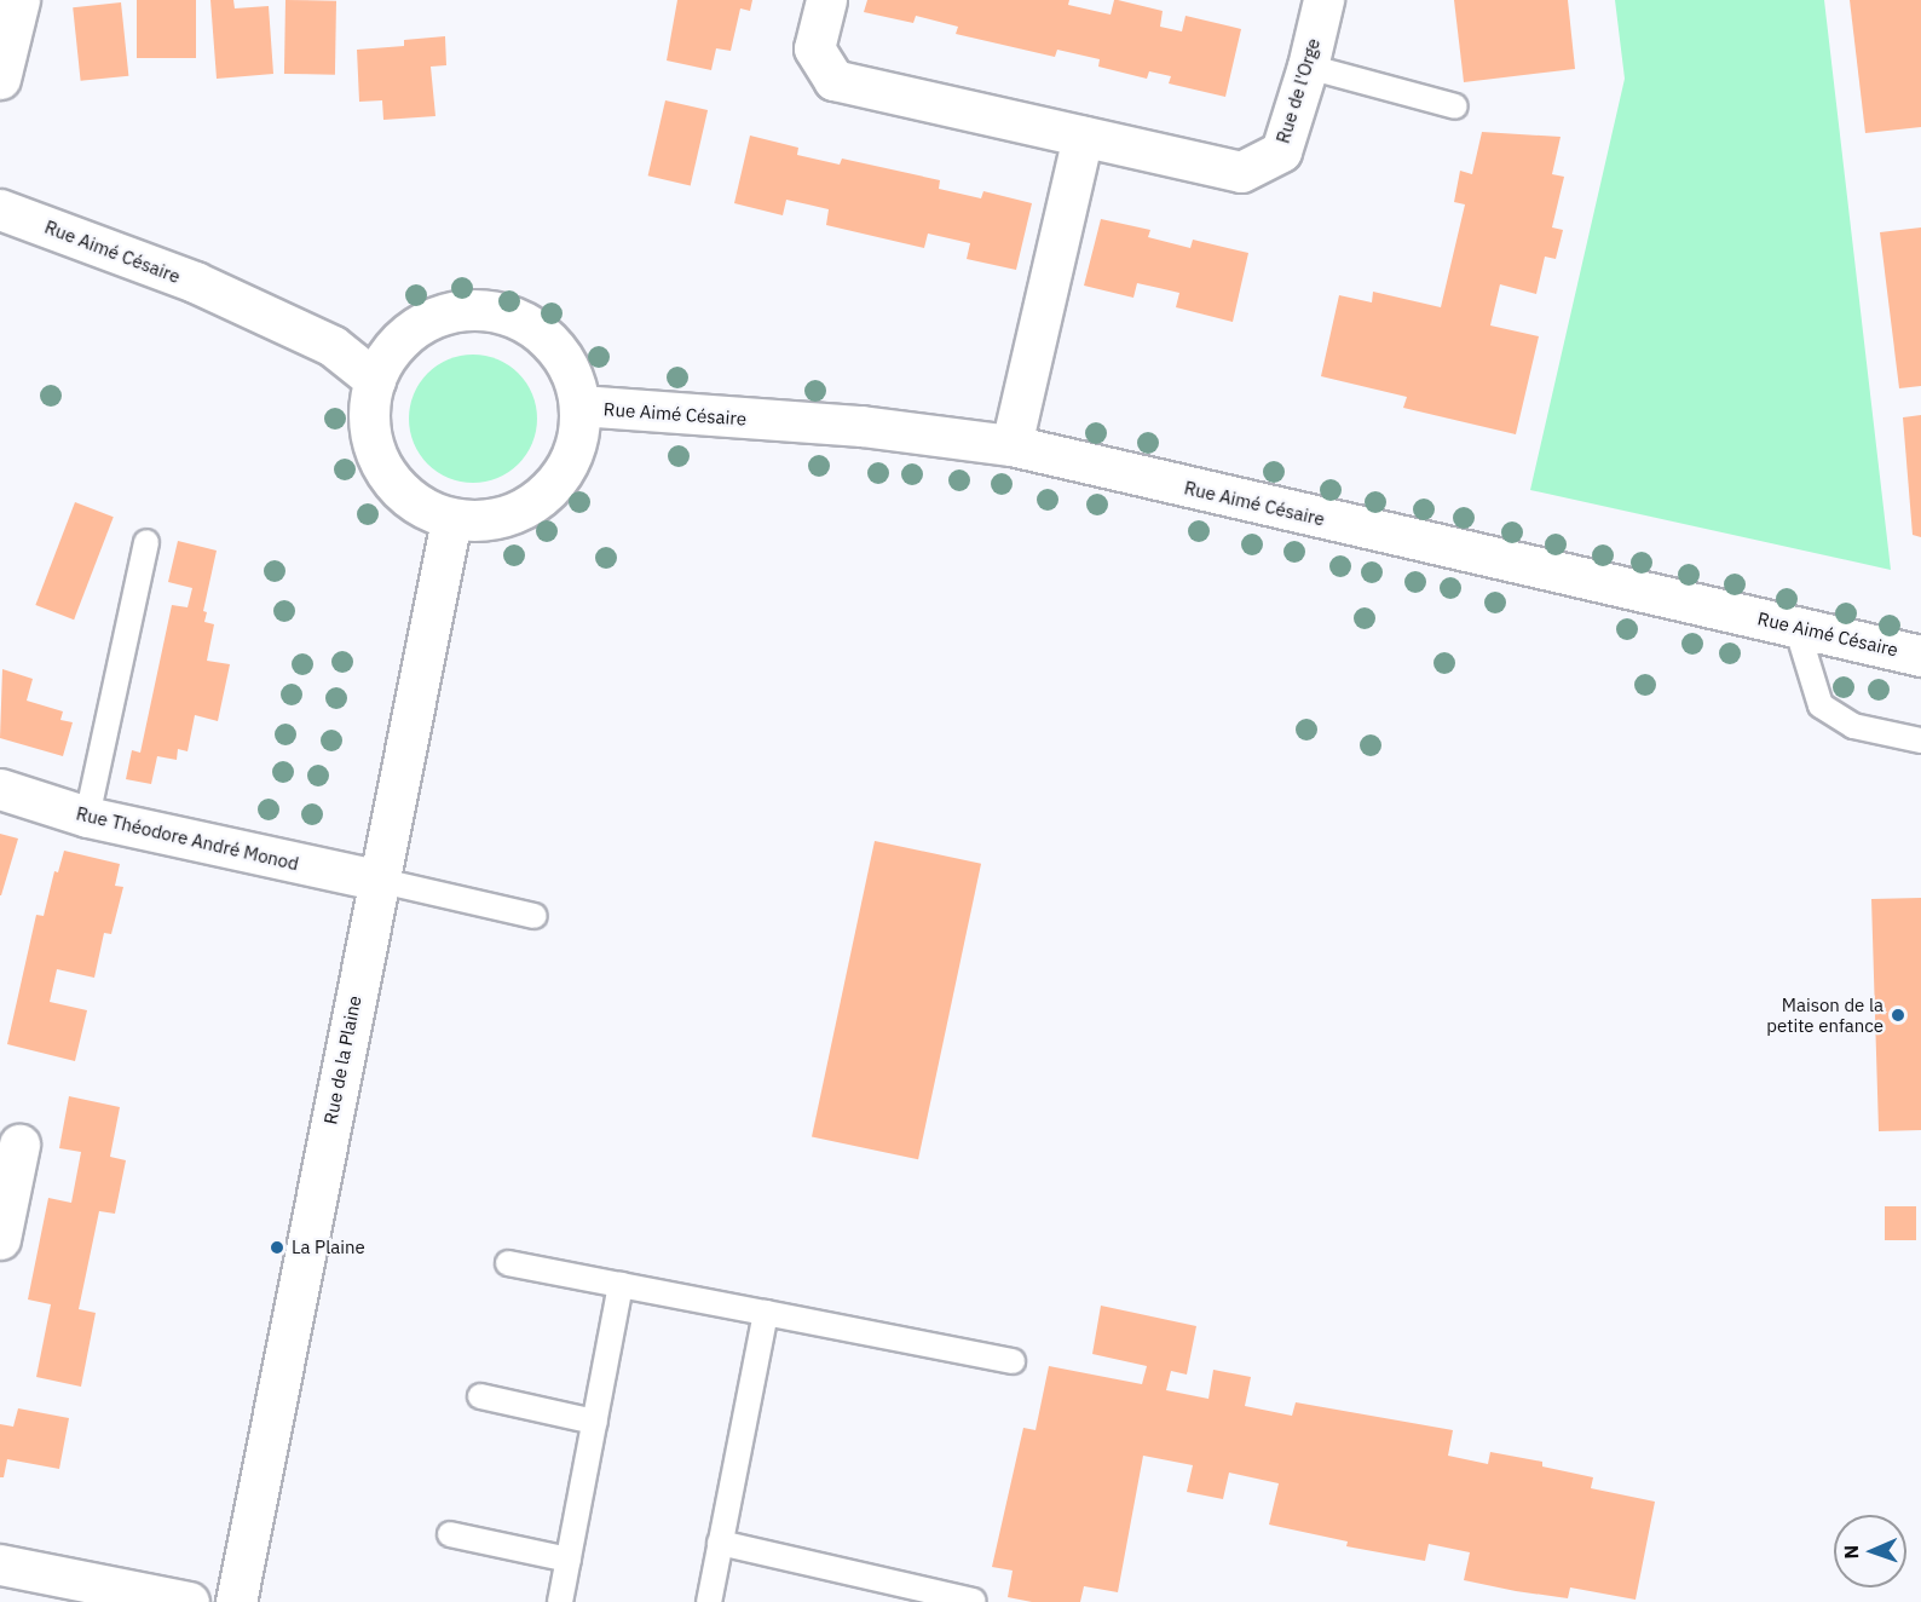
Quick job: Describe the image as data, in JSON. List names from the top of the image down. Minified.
{"streets":{"street":["Rue de l'Orge","Rue Aimé Césaire","Rue Théodore André Monod","Rue de la Plaine"]},"crossings":[["Rue Aimé Césaire","Rue de la Plaine"],["Rue Théodore André Monod","Rue de la Plaine"]],"places":["Maison de la petite enfance","La Plaine"],"north":"left"}
